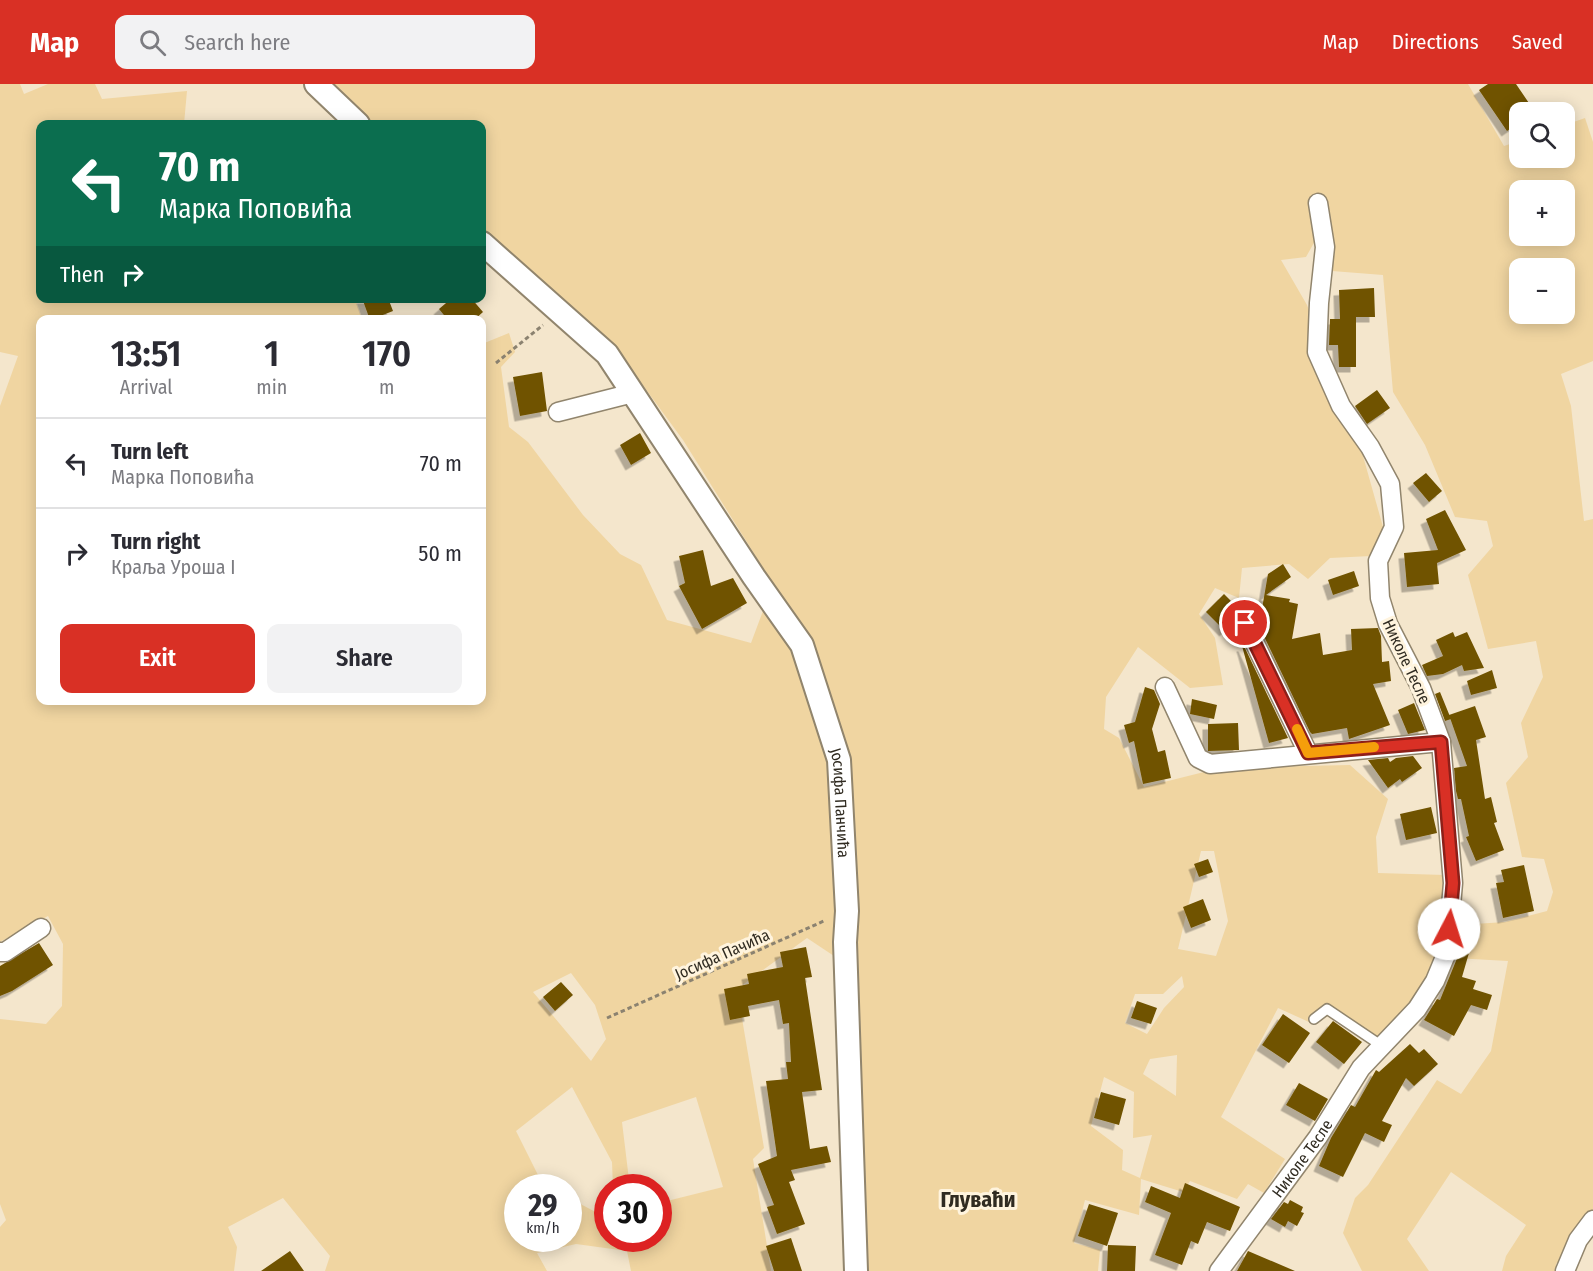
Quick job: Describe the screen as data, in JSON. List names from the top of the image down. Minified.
{"streets":{"street":["Николе Тесле","Јосифа Панчића"],"path":["Јосифа Пачића"]},"crossings":[["Јосифа Панчића","Јосифа Пачића"]],"districts":["Глуваћи"],"page":{"header":"Map","search":"Search here","nav":["Map","Directions","Saved"],"map_buttons":["+","−"],"turn":["70 m","Марка Поповића"],"then":"Then","eta":["13:51","Arrival","1","min","170","m"],"list":[{"name":"Turn left","note":"Марка Поповића","value":"70 m"},{"name":"Turn right","note":"Краља Уроша I","value":"50 m"}],"buttons":["Exit","Share"],"speed":"29 km/h","limit":"30"}}
